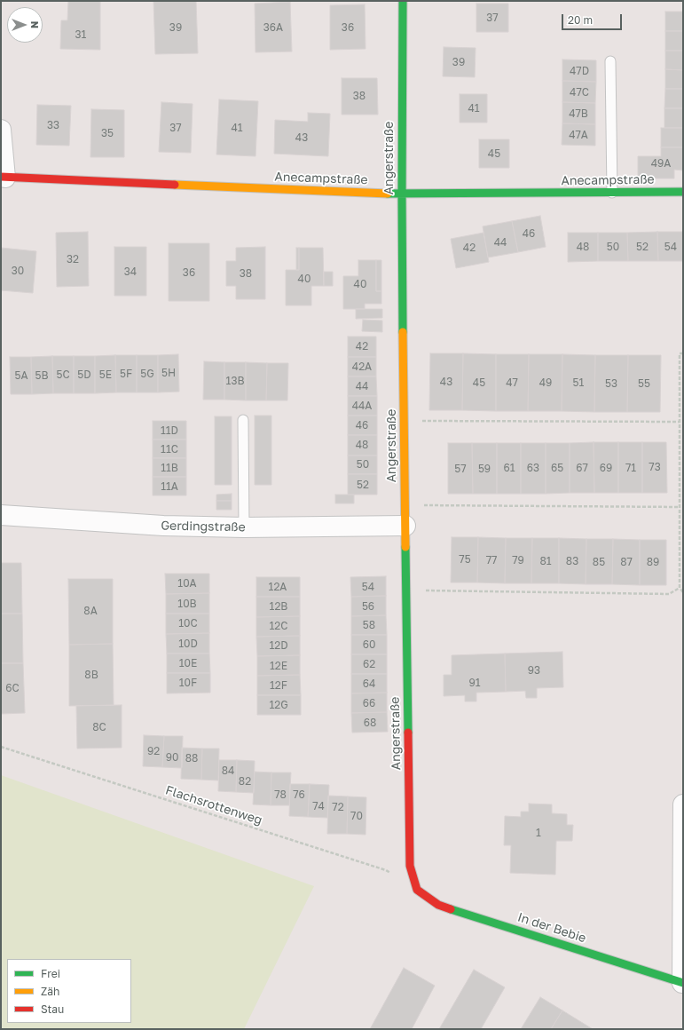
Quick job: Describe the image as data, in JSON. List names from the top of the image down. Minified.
{"streets":{"street":["Angerstraße","Anecampstraße","Gerdingstraße","In der Bebie"],"path":["Flachsrottenweg"]},"crossings":[["Angerstraße","Anecampstraße"],["Angerstraße","Gerdingstraße"],["Angerstraße","In der Bebie"]],"house_numbers":["37","39","36A","36","31","39","47D","47C","38","41","47B","33","37","41","35","47A","43","45","49A","46","44","48","50","52","54","42","32","30","34","36","38","40","40","42","42A","5H","5F","5G","5C","5D","5E","5A","5B","13B","43","45","47","49","51","53","55","44","44A","46","11D","48","11C","50","73","11B","61","63","65","67","69","71","57","59","52","11A","75","77","79","81","83","85","87","89","10A","12A","54","10B","12B","56","8A","10C","58","12C","10D","60","12D","10E","62","12E","93","8B","10F","91","64","12F","6C","66","12G","68","8C","92","90","88","84","82","78","76","74","72","70","1"],"legend":["Frei","Zäh","Stau"],"scale_bar":"20 m","north":"right"}
